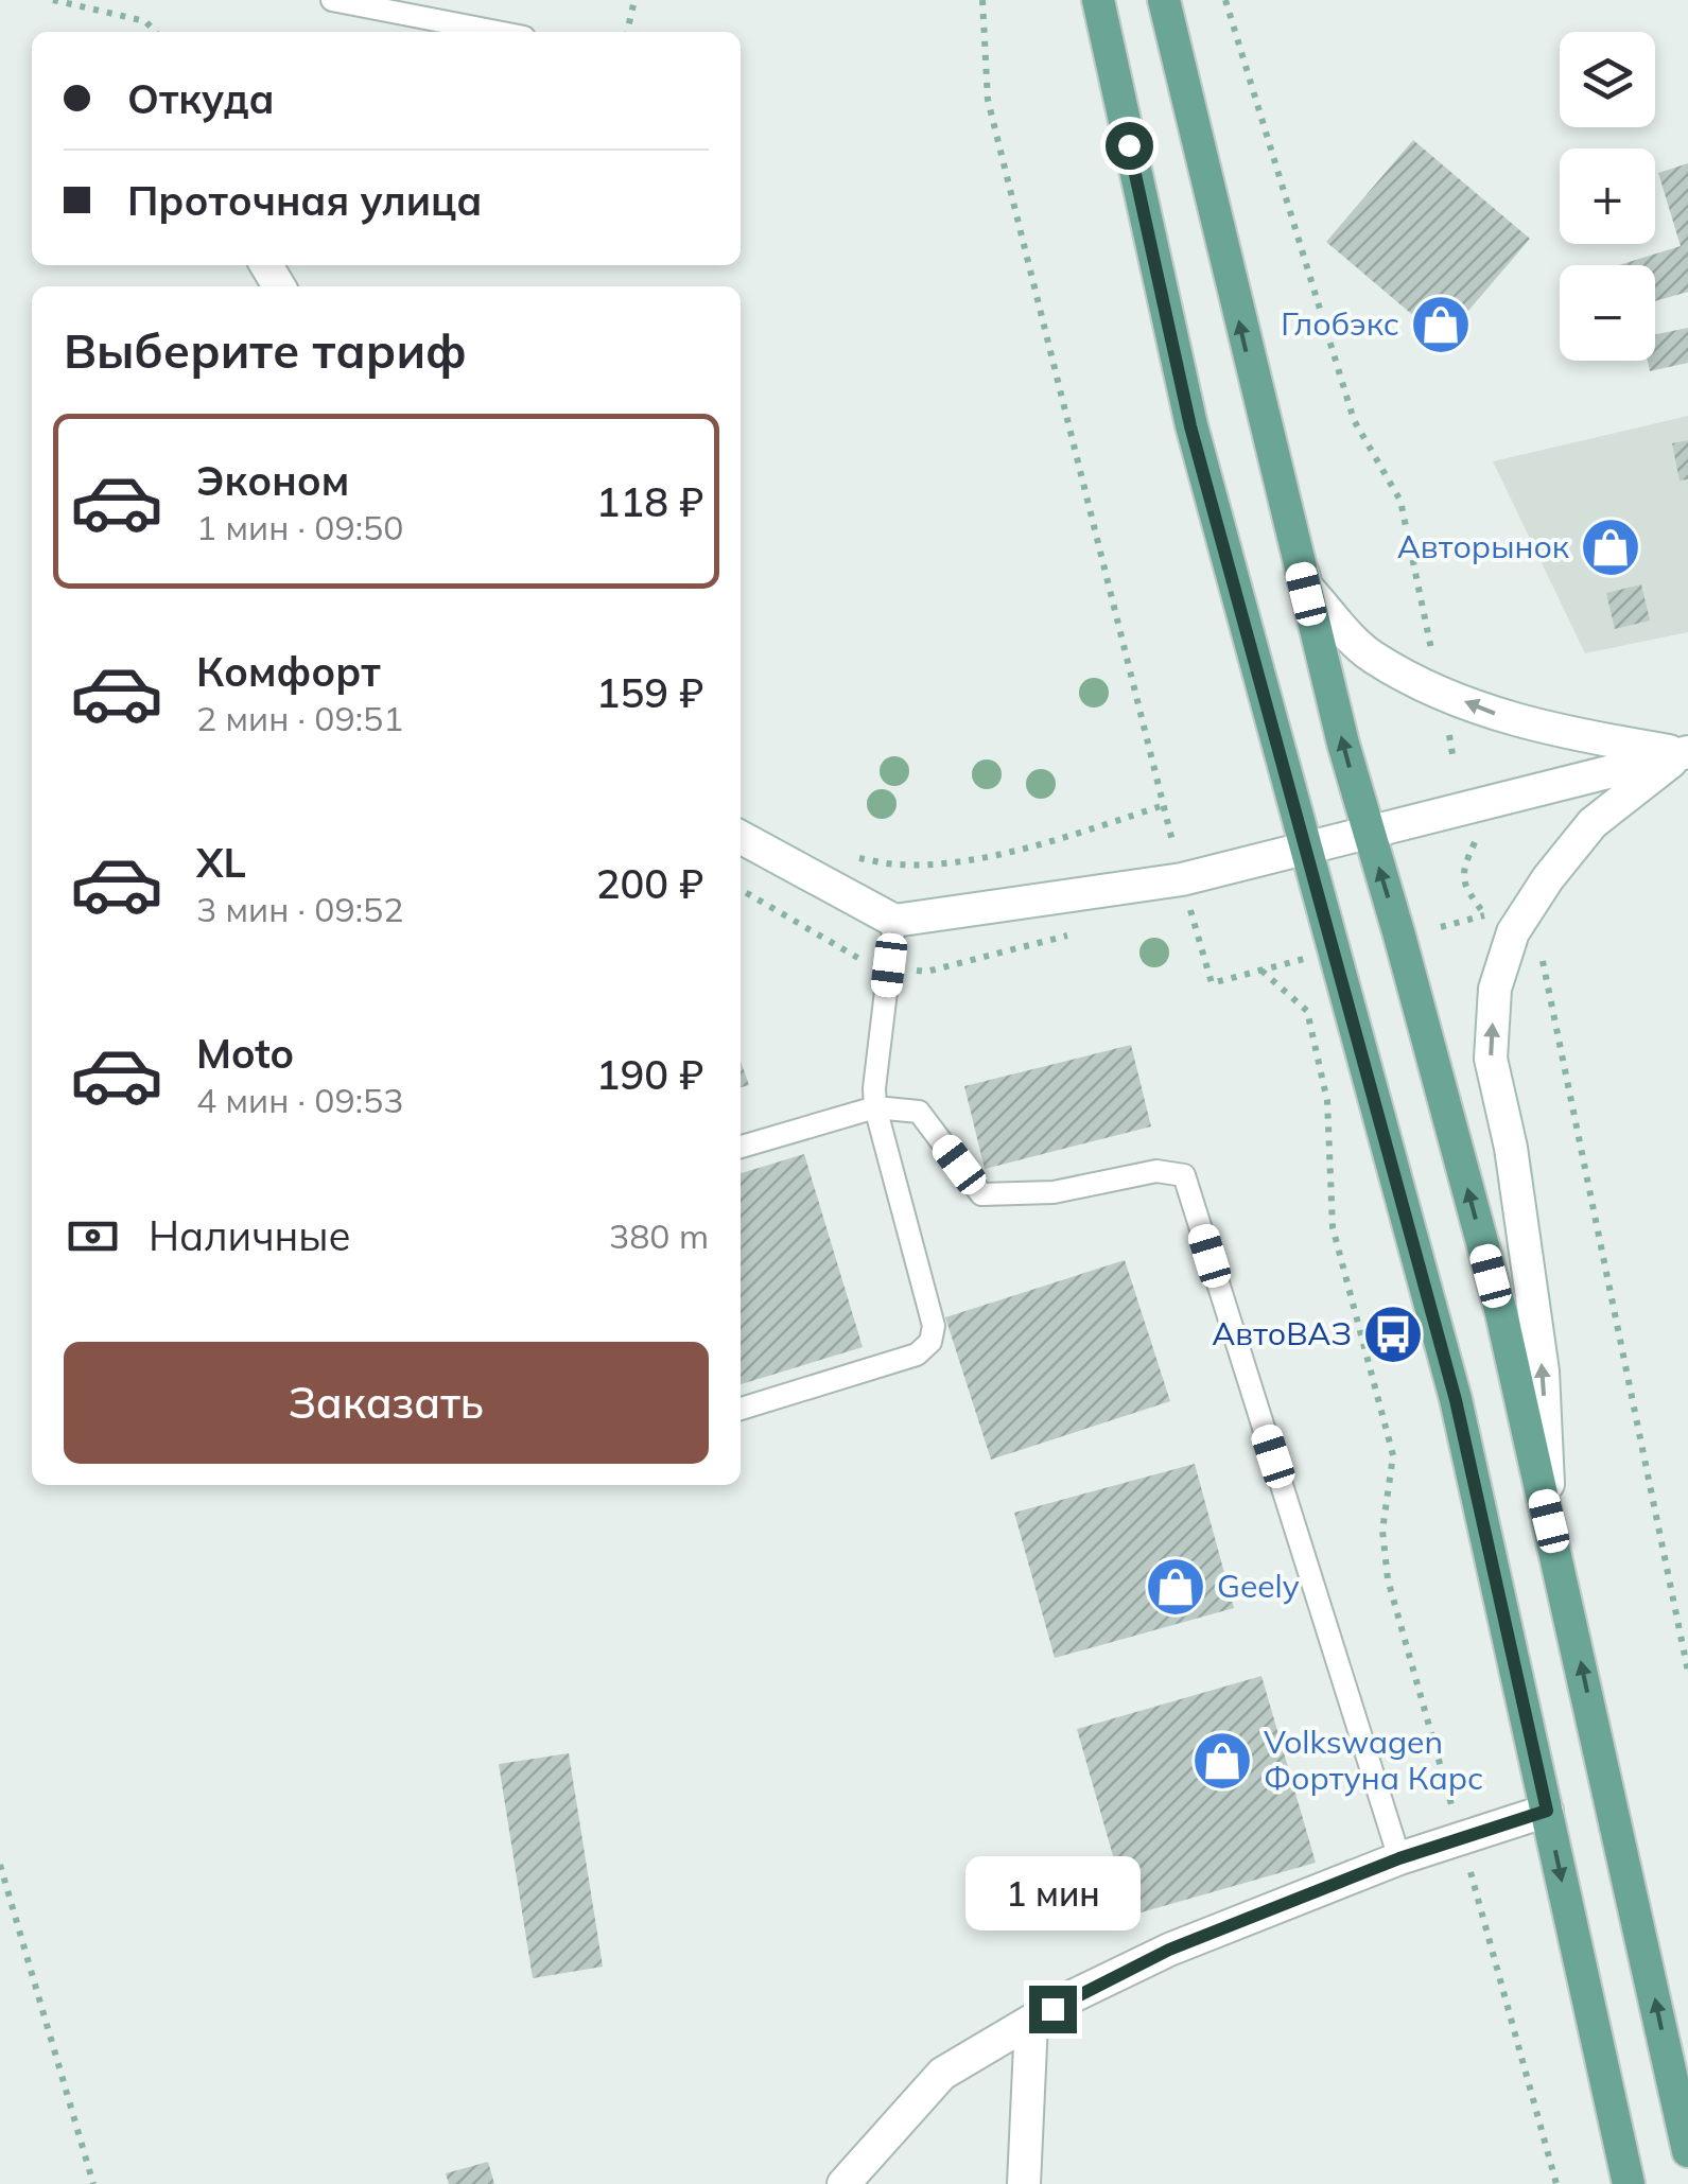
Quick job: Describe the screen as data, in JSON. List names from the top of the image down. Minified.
{"places":{"shop":["Глобэкс","Авторынок","Geely","Volkswagen Фортуна Карс"],"bus stop":["АвтоВАЗ"]},"page":{"map_buttons":["+","−"],"banner":["Откуда","Проточная улица"],"heading":"Выберите тариф","list":[{"name":"Эконом","note":"1 мин · 09:50","value":"118 ₽"},{"name":"Комфорт","note":"2 мин · 09:51","value":"159 ₽"},{"name":"XL","note":"3 мин · 09:52","value":"200 ₽"},{"name":"Moto","note":"4 мин · 09:53","value":"190 ₽"}],"pay":["Наличные","380 m"],"buttons":"Заказать","bubble":"1 мин"}}
